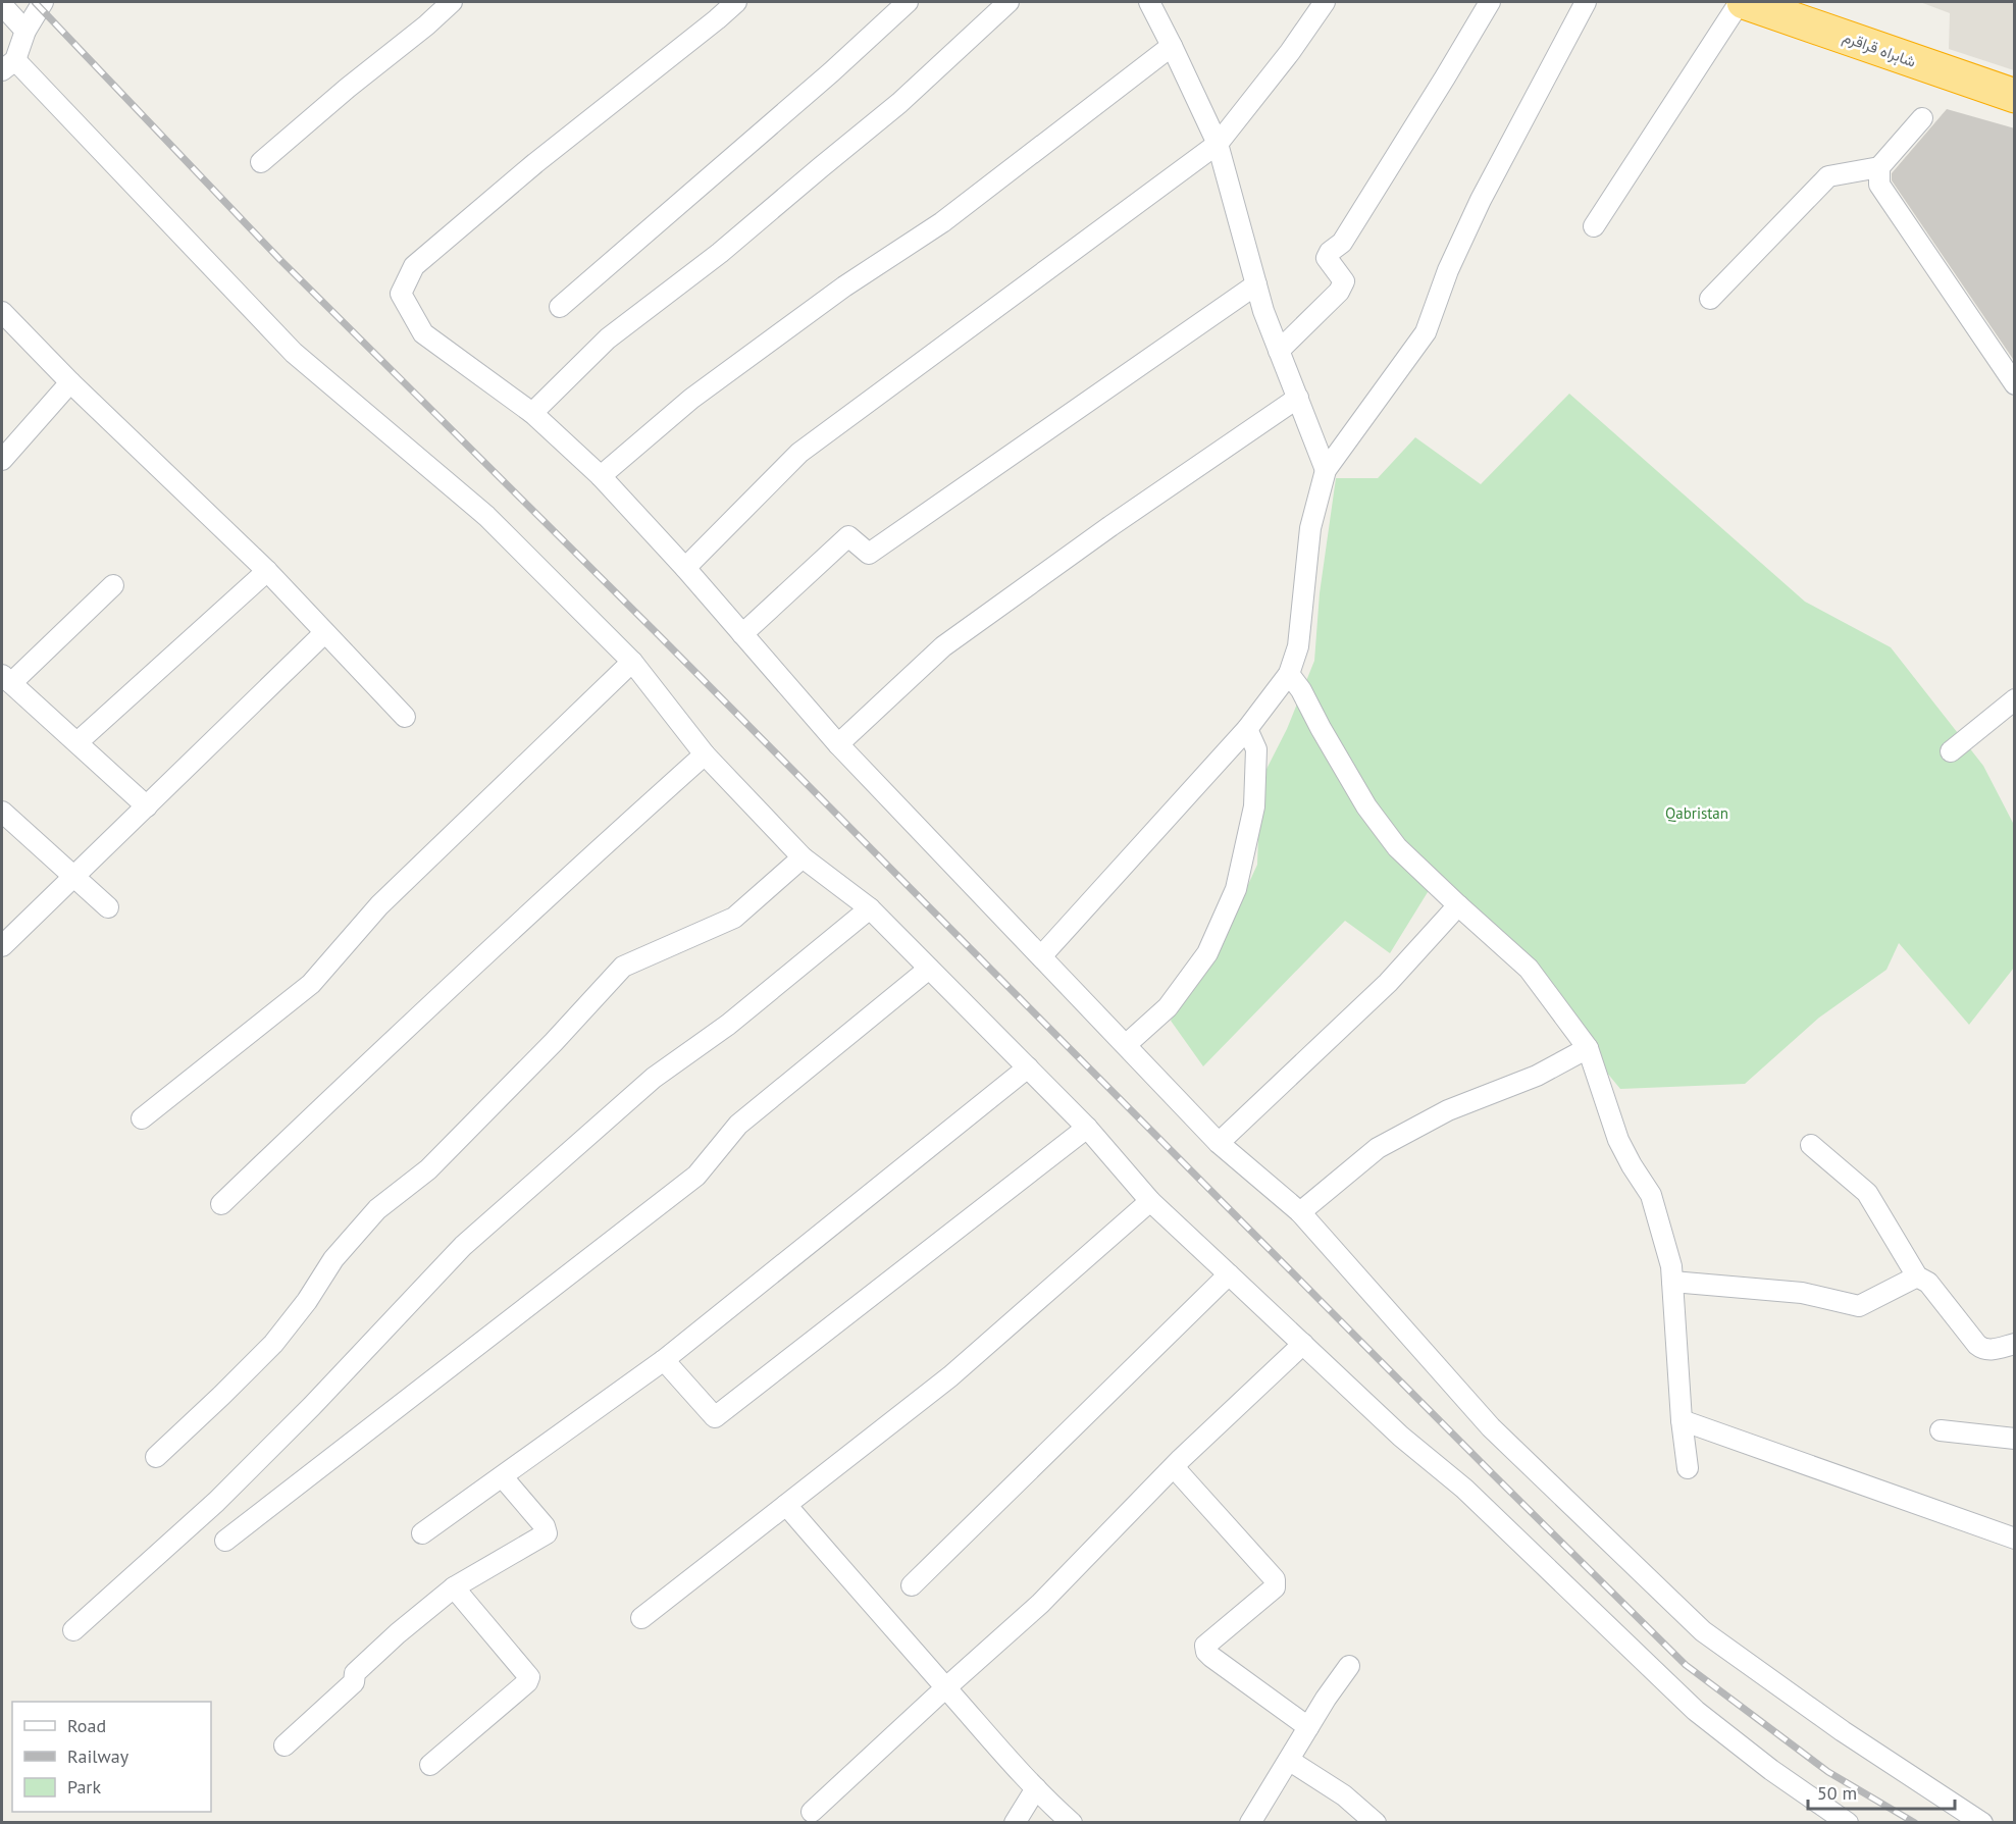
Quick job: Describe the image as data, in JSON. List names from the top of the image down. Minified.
{"streets":{"highway":["شاہراہ قراقرم"]},"parks":["Qabristan"],"legend":["Road","Railway","Park"],"scale_bar":"50 m"}
